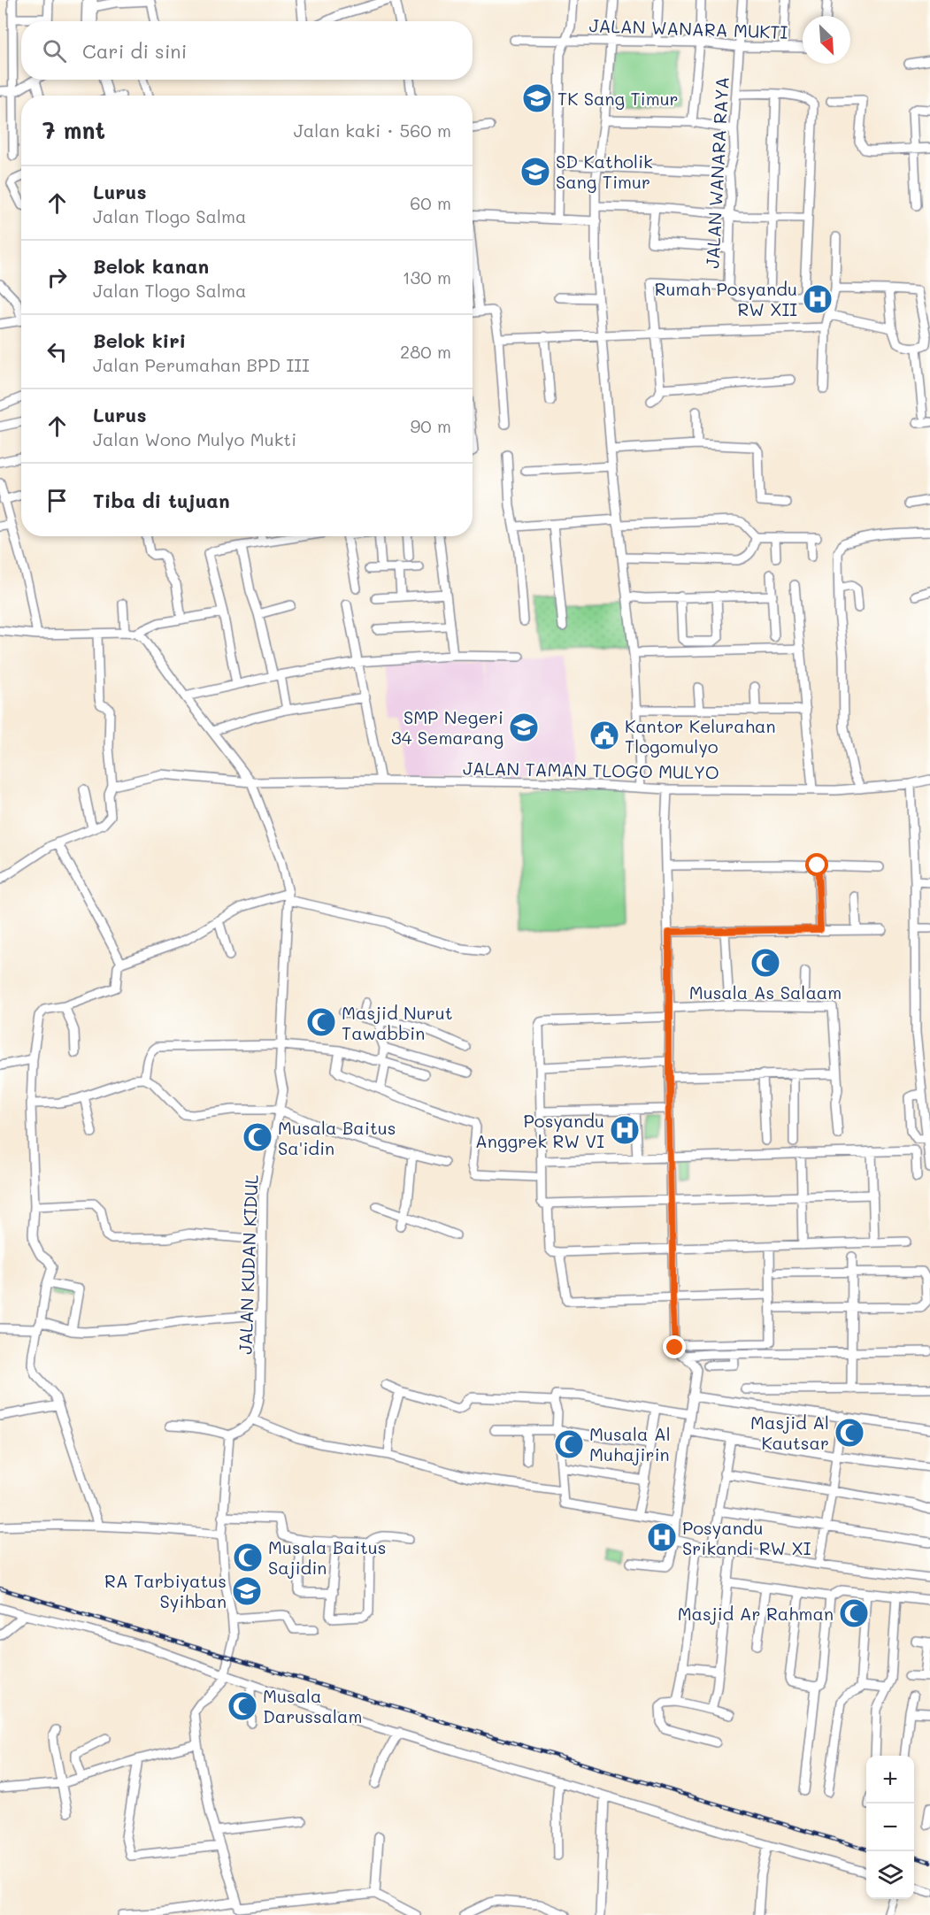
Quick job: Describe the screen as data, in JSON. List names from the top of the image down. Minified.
{"streets":{"street":["JALAN WANARA MUKTI","JALAN WANARA RAYA","JALAN TAMAN TLOGO MULYO","JALAN KUDAN KIDUL"]},"crossings":[["JALAN WANARA MUKTI","JALAN WANARA RAYA"],["JALAN TAMAN TLOGO MULYO","JALAN KUDAN KIDUL"]],"places":{"school or university":["TK Sang Timur","SD Katholik Sang Timur","SMP Negeri 34 Semarang","RA Tarbiyatus Syihban"],"hospital":["Rumah Posyandu RW XII","Posyandu Anggrek RW VI","Posyandu Srikandi RW XI"],"public building":["Kantor Kelurahan Tlogomulyo"],"mosque":["Musala As Salaam","Masjid Nurut Tawabbin","Musala Baitus Sa'idin","Masjid Al Kautsar","Musala Al Muhajirin","Musala Baitus Sajidin","Masjid Ar Rahman","Musala Darussalam"]},"north":"bottom right","page":{"search":"Cari di sini","heading":["7 mnt","Jalan kaki · 560 m"],"list":[["Lurus","Jalan Tlogo Salma","60 m"],["Belok kanan","Jalan Tlogo Salma","130 m"],["Belok kiri","Jalan Perumahan BPD III","280 m"],["Lurus","Jalan Wono Mulyo Mukti","90 m"],"Tiba di tujuan"],"map_buttons":["+","−"]}}
